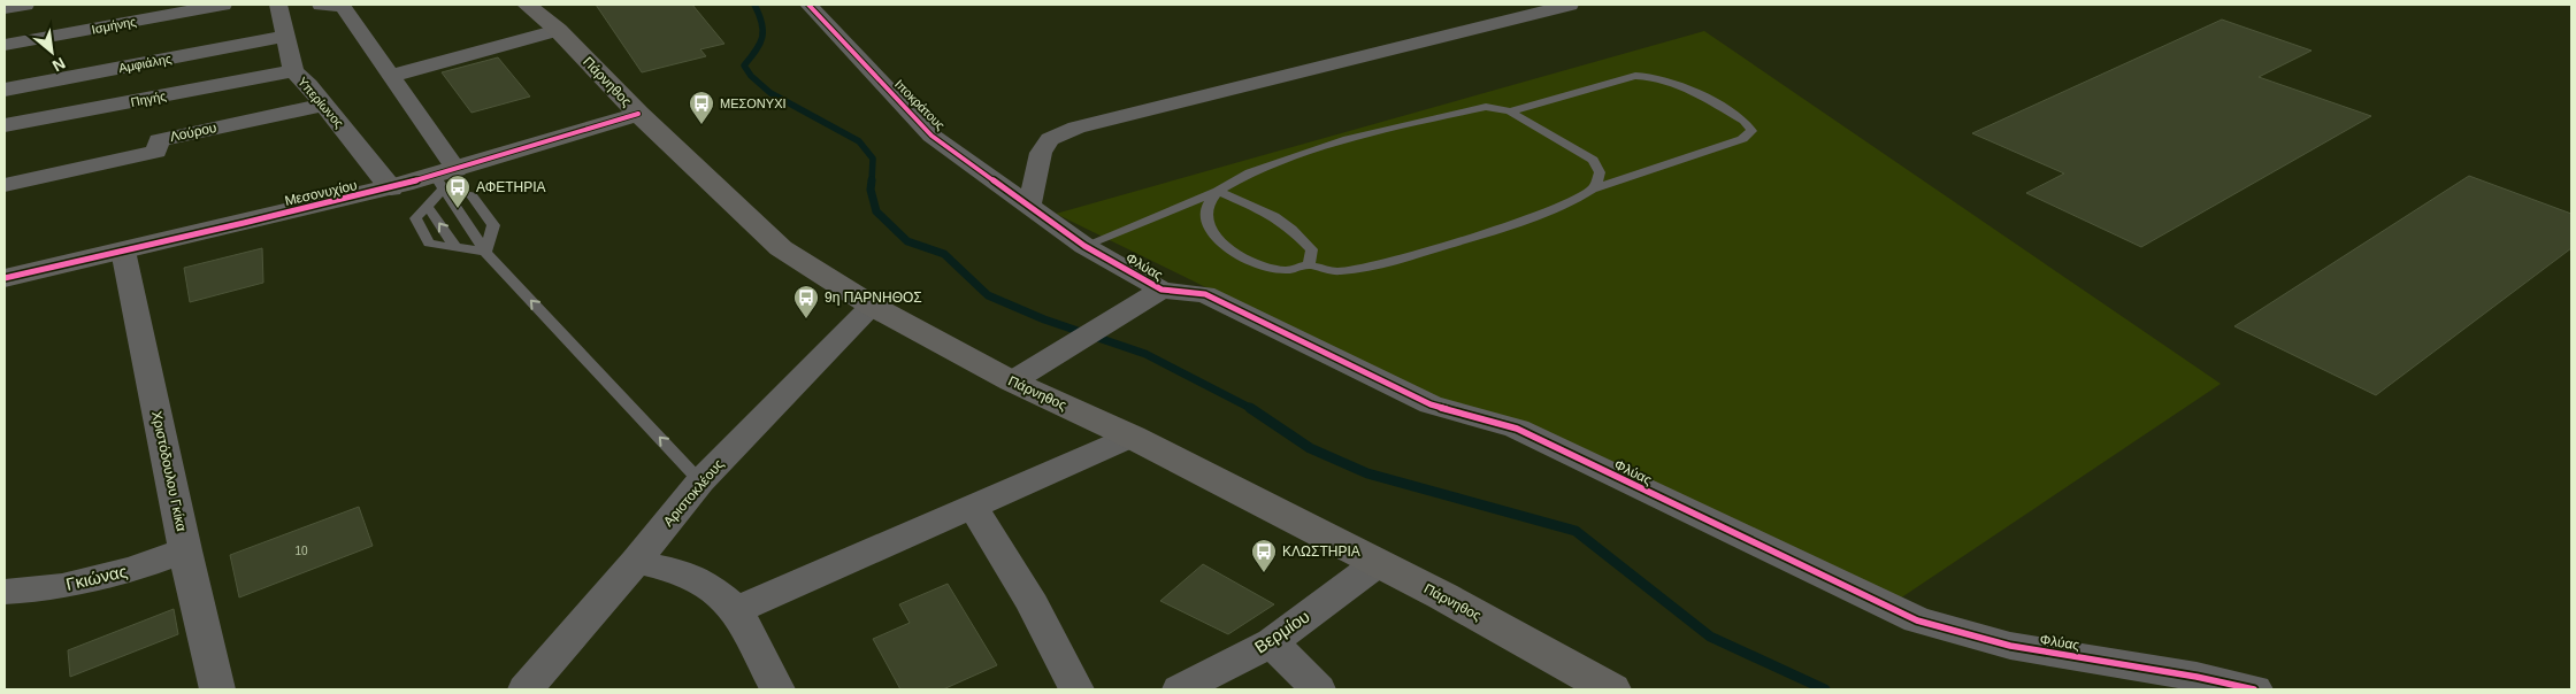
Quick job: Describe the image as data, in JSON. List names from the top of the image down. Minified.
{"streets":{"main road":["Πάρνηθος","Μεσονυχίου"],"street":["Ισμήνης","Αμφιάλης","Πηγής","Υπερίωνος","Ιποκράτους","Λούρου","Φλύας","Χριστόδουλου Γκίκα","Αριστοκλέους","Γκιώνας","Βερμίου"]},"crossings":[["Αμφιάλης","Υπερίωνος"],["Πάρνηθος","Μεσονυχίου"],["Πάρνηθος","Αριστοκλέους"],["Πάρνηθος","Βερμίου"],["Πηγής","Υπερίωνος"],["Υπερίωνος","Λούρου"],["Υπερίωνος","Μεσονυχίου"],["Ιποκράτους","Φλύας"],["Μεσονυχίου","Χριστόδουλου Γκίκα"],["Χριστόδουλου Γκίκα","Γκιώνας"]],"places":{"bus stop":["ΜΕΣΟΝΥΧΙ","ΑΦΕΤΗΡΙΑ","9η ΠΑΡΝΗΘΟΣ","ΚΛΩΣΤΗΡΙΑ"]},"house_numbers":["10"],"north":"bottom right"}
